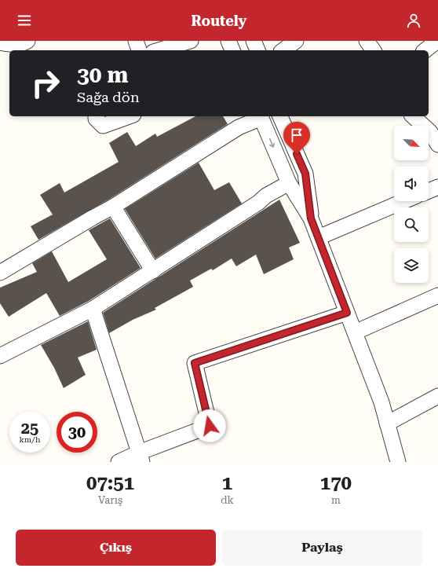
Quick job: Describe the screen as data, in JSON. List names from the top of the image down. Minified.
{"north":"bottom right","page":{"header":"Routely","turn":["30 m","Sağa dön"],"speed":"25 km/h","limit":"30","eta":["07:51","Varış","1","dk","170","m"],"buttons":["Çıkış","Paylaş"]}}
